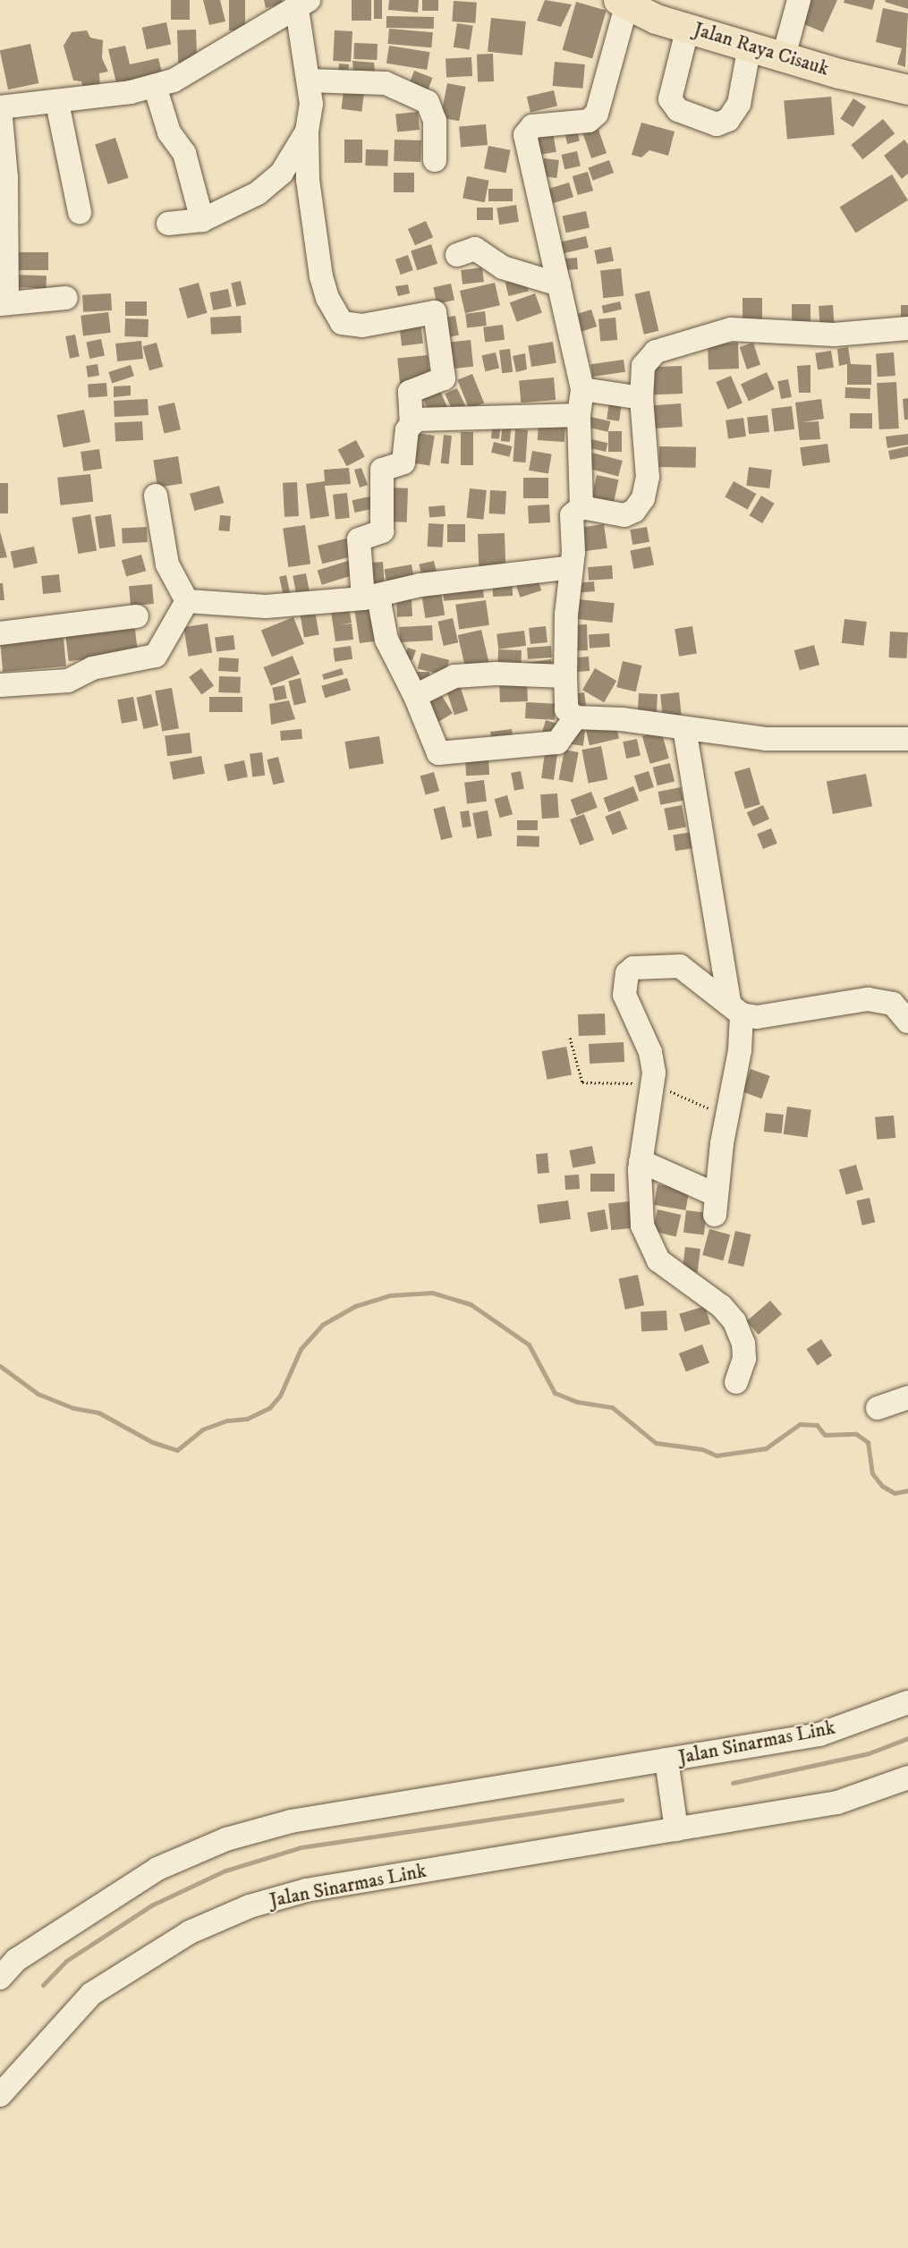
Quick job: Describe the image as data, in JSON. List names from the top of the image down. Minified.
{"streets":{"main road":["Jalan Raya Cisauk"],"street":["Jalan Sinarmas Link"]}}
